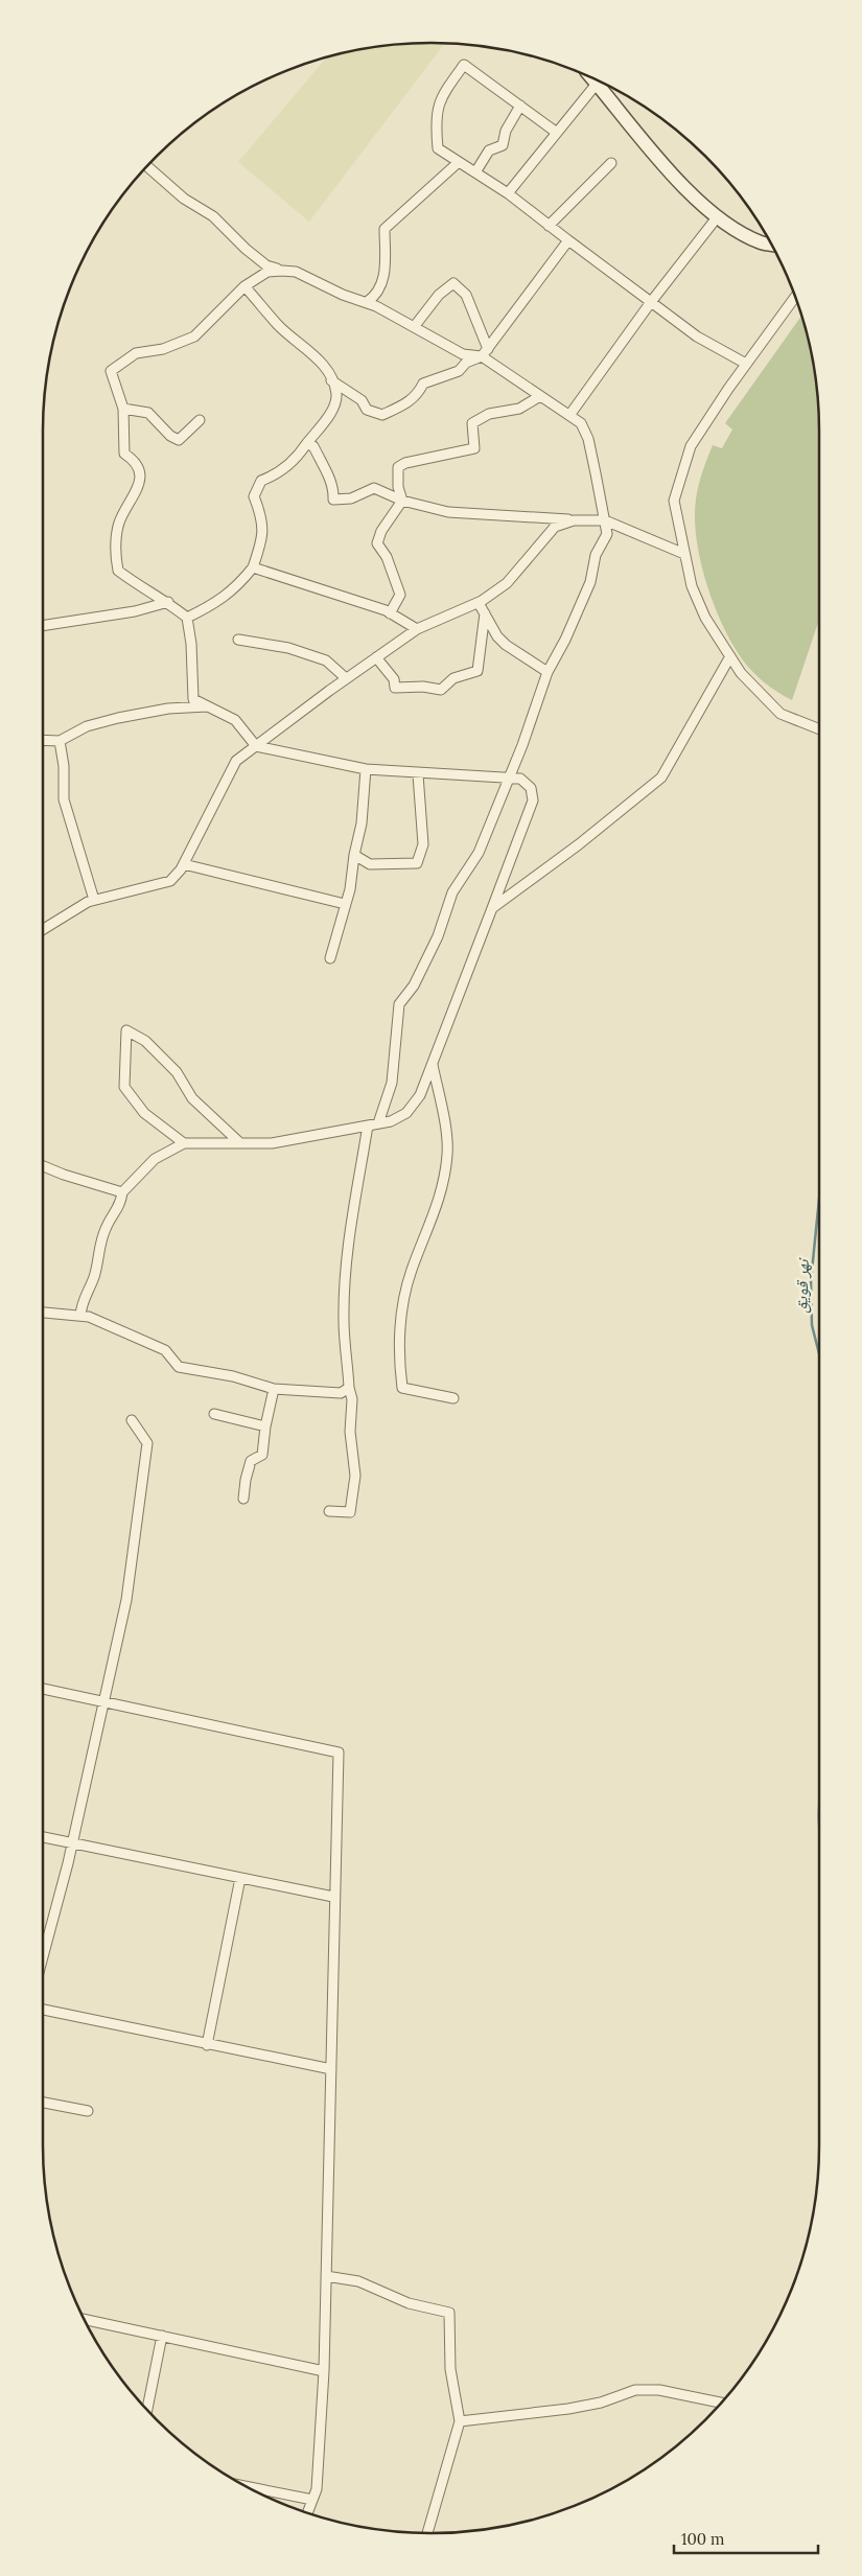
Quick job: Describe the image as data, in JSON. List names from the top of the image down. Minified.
{"water":["نهر قويق"],"scale_bar":"100 m"}
